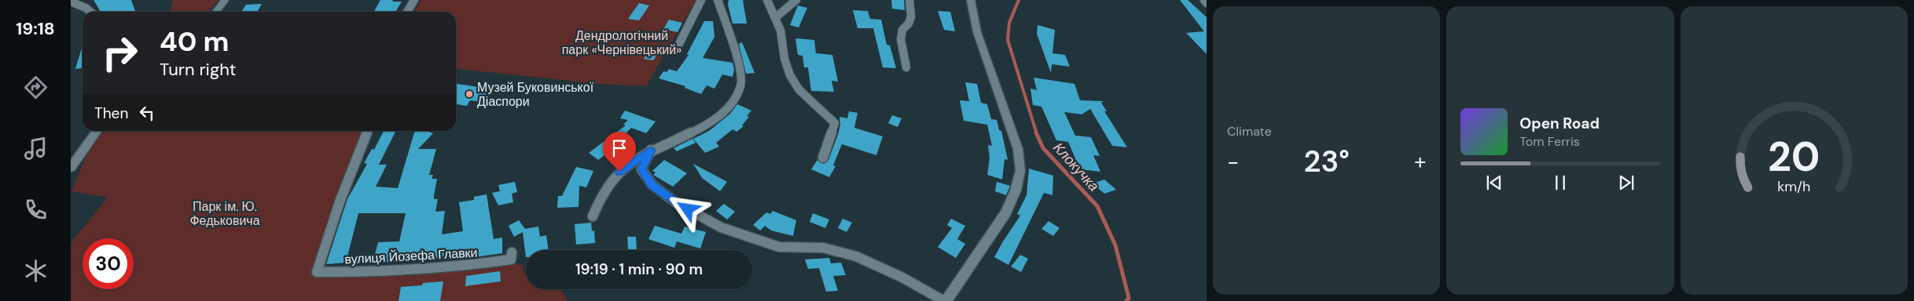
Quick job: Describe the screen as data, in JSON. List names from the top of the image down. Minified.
{"streets":{"street":["вулиця Йозефа Главки"]},"water":["Клокучка"],"parks":["Дендрологічний парк «Чернівецький»","Парк ім. Ю. Федьковича"],"places":["Музей Буковинської Діаспори"],"page":{"tabs":"19:18","tile":"Climate","turn":["40 m","Turn right"],"then":"Then","song":["Open Road","Tom Ferris"],"heat":["−","23°","+"],"limit":"30","trip":"19:19 · 1 min · 90 m","gauge":["20","km/h"]}}
